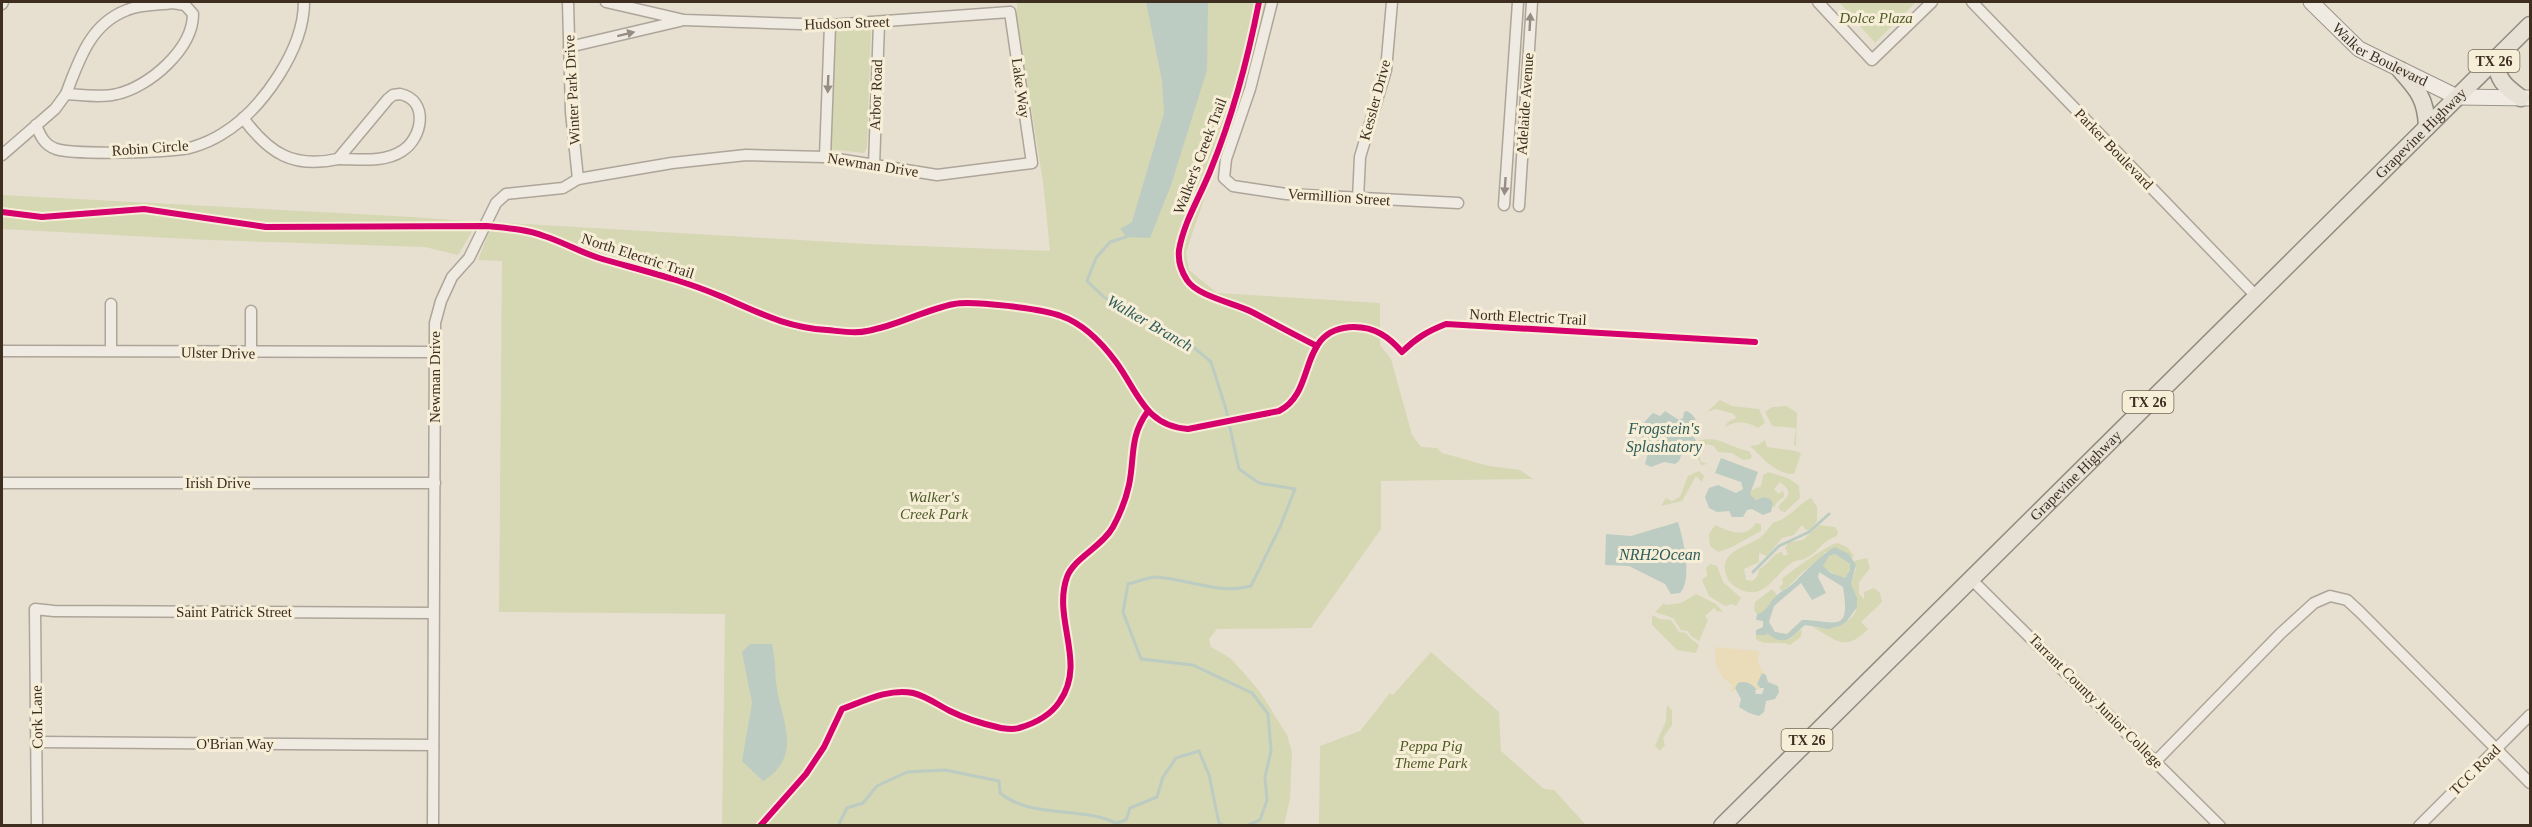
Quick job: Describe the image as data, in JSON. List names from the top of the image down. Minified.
{"streets":{"main road":["TX 26","Grapevine Highway"],"street":["Hudson Street","Walker Boulevard","Lake Way","Winter Park Drive","Arbor Road","Kessler Drive","Adelaide Avenue","Robin Circle","Parker Boulevard","Newman Drive","Vermillion Street","Ulster Drive","Irish Drive","Saint Patrick Street","Tarrant County Junior College","Cork Lane","O'Brian Way","TCC Road"],"cycle path":["Walker's Creek Trail","North Electric Trail"]},"crossings":[["Hudson Street","Lake Way"],["Hudson Street","Winter Park Drive"],["Hudson Street","Arbor Road"],["Walker Boulevard","Grapevine Highway"],["Lake Way","Newman Drive"],["Winter Park Drive","Newman Drive"],["Arbor Road","Newman Drive"],["Kessler Drive","Vermillion Street"],["Grapevine Highway","Parker Boulevard"],["Grapevine Highway","Tarrant County Junior College"],["Newman Drive","Ulster Drive"],["Newman Drive","Irish Drive"],["Newman Drive","Saint Patrick Street"],["Newman Drive","O'Brian Way"],["Saint Patrick Street","Cork Lane"],["Cork Lane","O'Brian Way"]],"water":["Walker Branch","Frogstein's Splashatory","NRH2Ocean"],"parks":["Dolce Plaza","Walker's Creek Park","Peppa Pig Theme Park"]}
